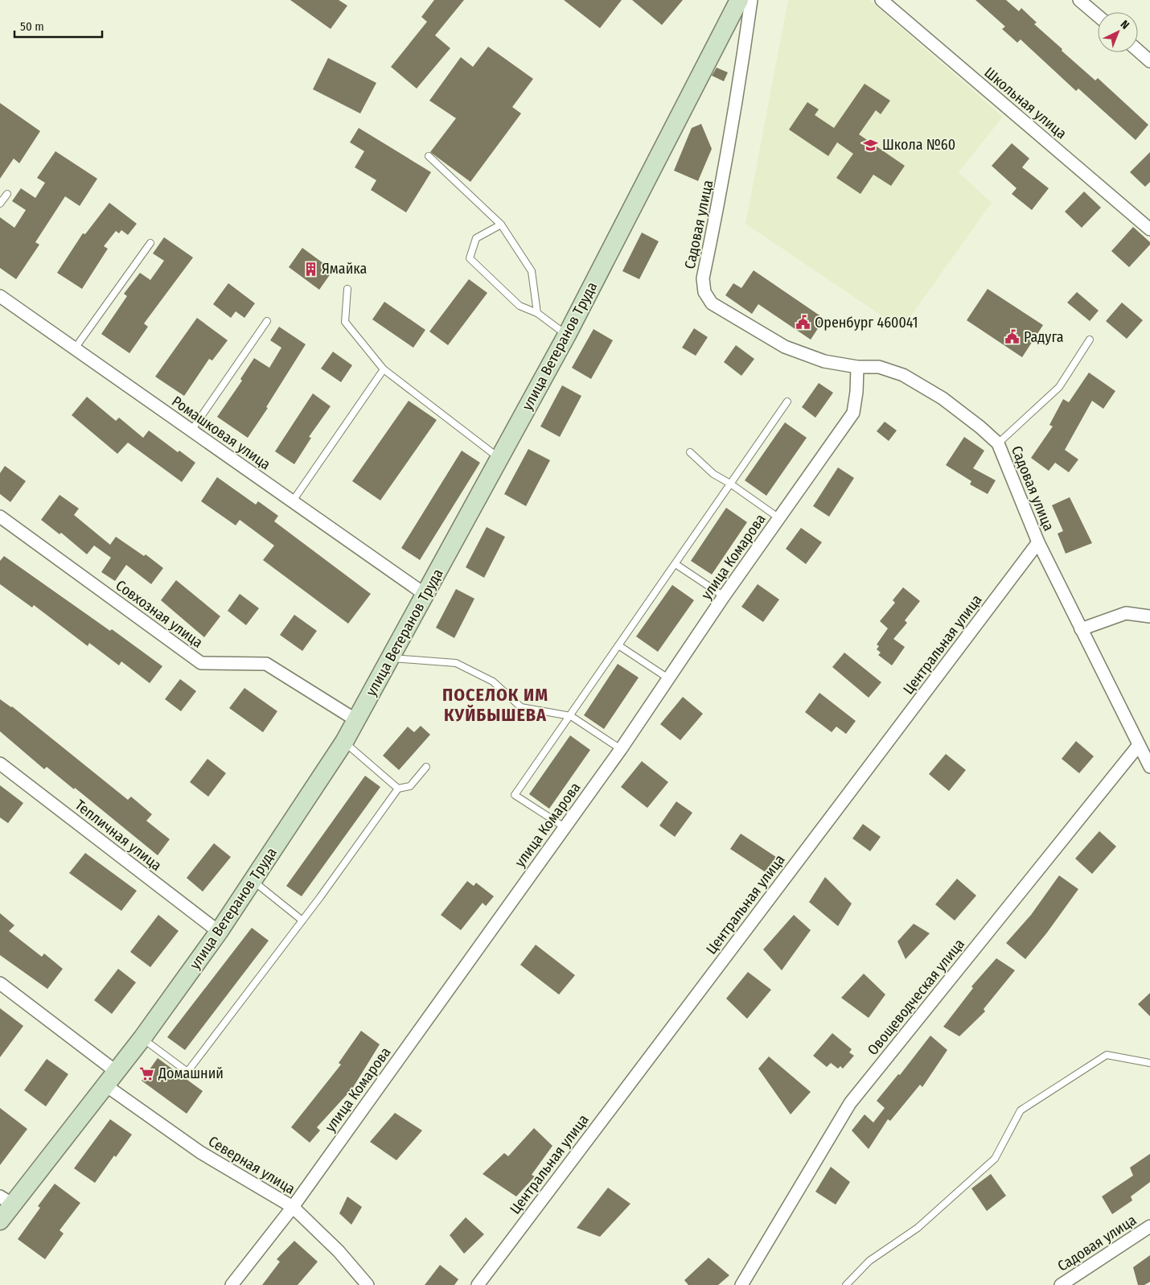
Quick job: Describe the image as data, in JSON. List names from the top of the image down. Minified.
{"streets":{"street":["Школьная улица","Садовая улица","улица Ветеранов Труда","Ромашковая улица","улица Комарова","Совхозная улица","Центральная улица","Тепличная улица","Овощеводческая улица","Северная улица"]},"crossings":[["Садовая улица","улица Комарова"],["Садовая улица","Центральная улица"],["Садовая улица","Овощеводческая улица"],["улица Ветеранов Труда","Ромашковая улица"],["улица Ветеранов Труда","Совхозная улица"],["улица Ветеранов Труда","Тепличная улица"],["улица Ветеранов Труда","Северная улица"],["улица Комарова","Северная улица"]],"districts":["ПОСЕЛОК ИМ КУЙБЫШЕВА"],"places":{"school or university":["Школа №60"],"building":["Ямайка"],"public building":["Оренбург 460041","Радуга"],"supermarket":["Домашний"]},"scale_bar":"50 m","north":"top right"}
